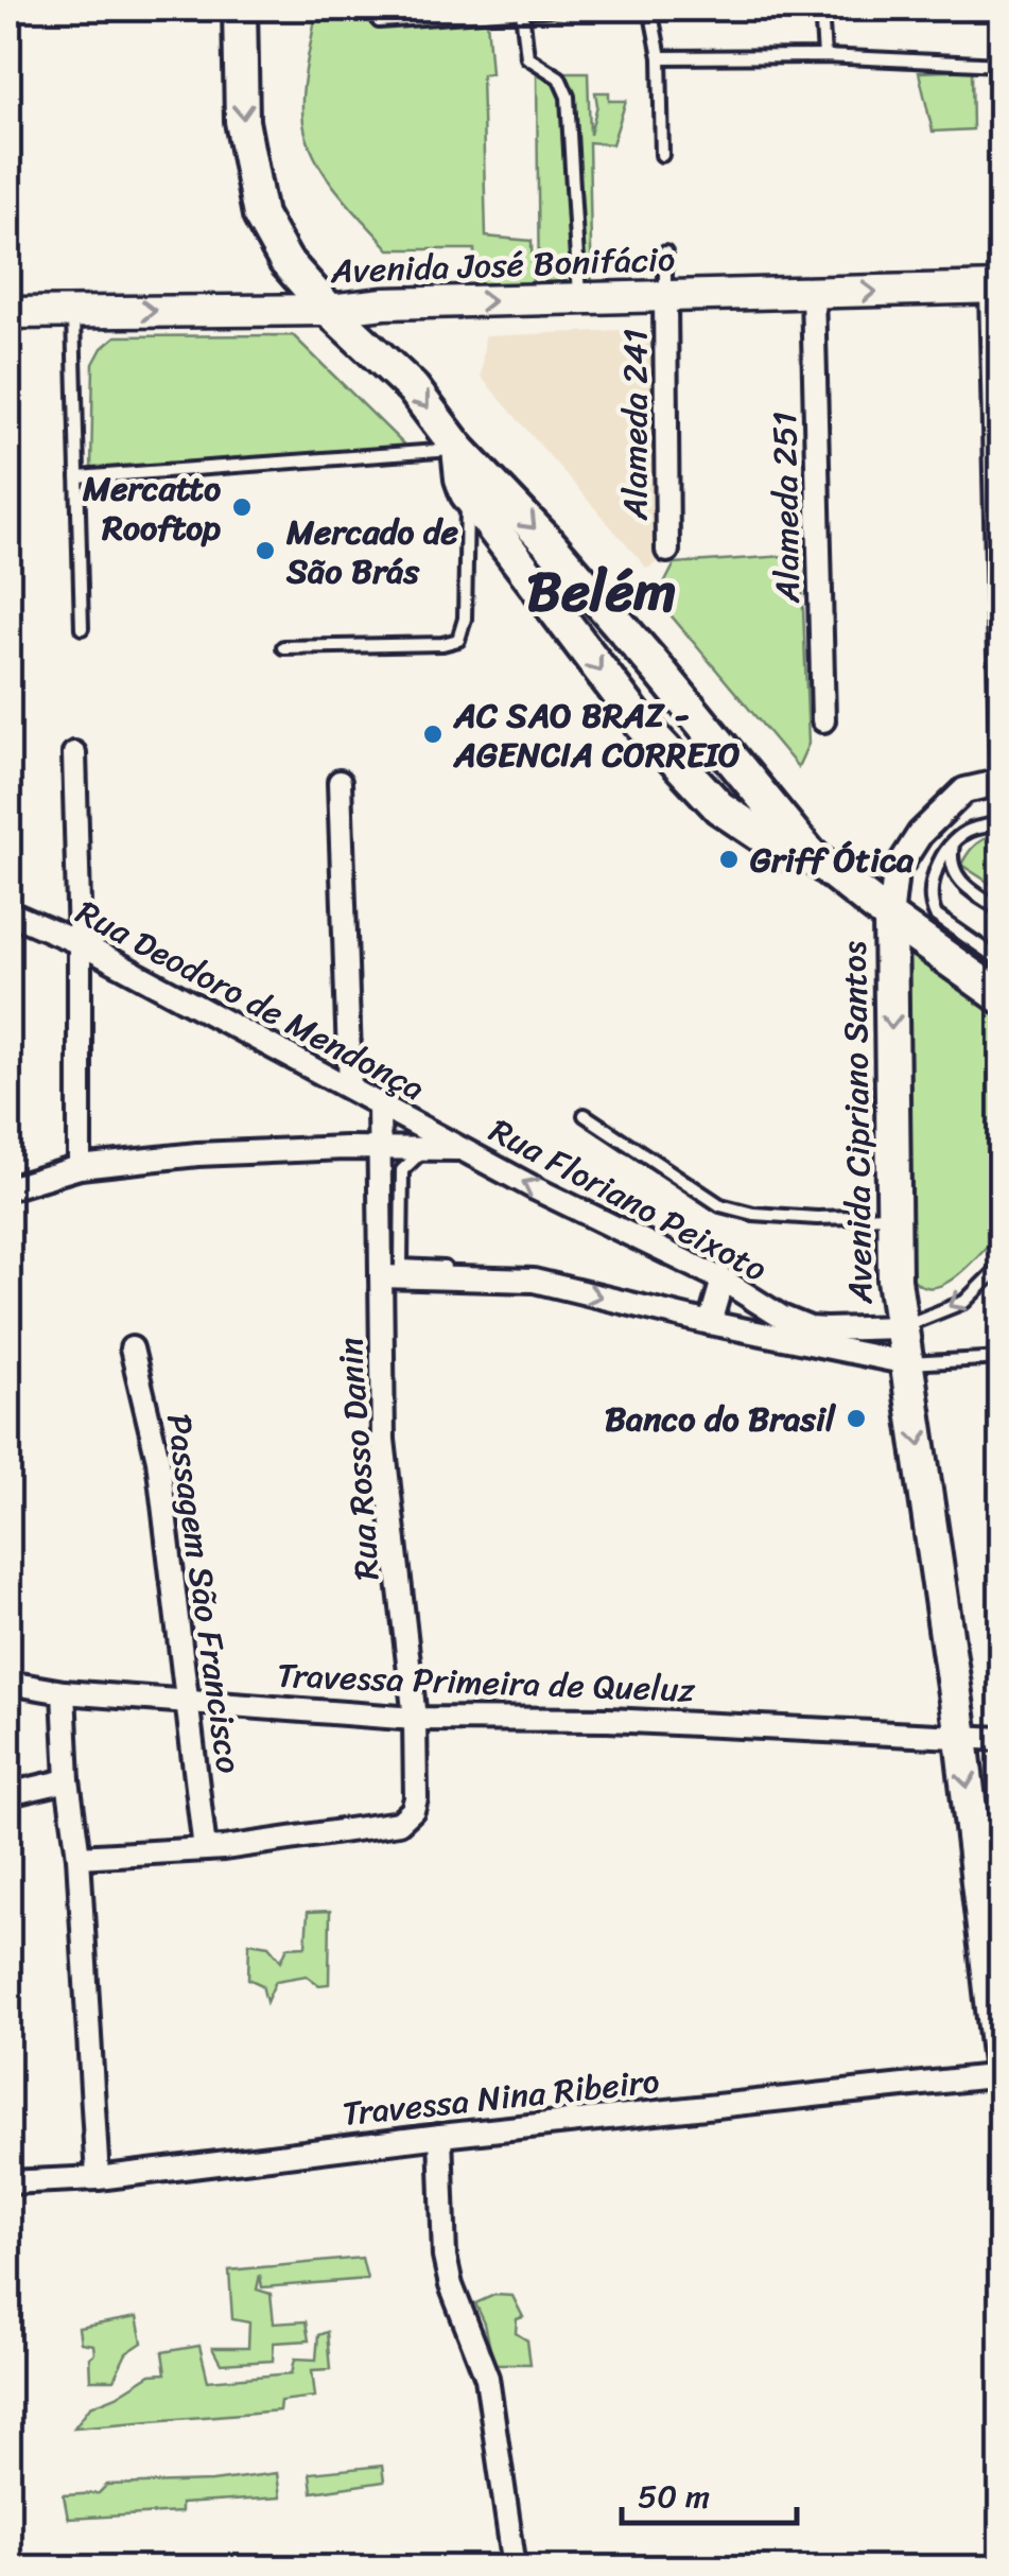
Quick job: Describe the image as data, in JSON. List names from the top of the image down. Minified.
{"streets":{"main road":["Avenida José Bonifácio","Avenida Cipriano Santos"],"street":["Alameda 241","Alameda 251","Rua Deodoro de Mendonça","Rua Floriano Peixoto","Rua Rosso Danin","Passagem São Francisco","Travessa Primeira de Queluz","Travessa Nina Ribeiro"]},"crossings":[["Avenida José Bonifácio","Alameda 241"],["Avenida José Bonifácio","Alameda 251"],["Rua Deodoro de Mendonça","Rua Floriano Peixoto"],["Rua Deodoro de Mendonça","Rua Rosso Danin"],["Avenida Cipriano Santos","Rua Floriano Peixoto"],["Avenida Cipriano Santos","Travessa Primeira de Queluz"],["Avenida Cipriano Santos","Travessa Nina Ribeiro"],["Rua Floriano Peixoto","Rua Rosso Danin"],["Rua Rosso Danin","Passagem São Francisco"],["Rua Rosso Danin","Travessa Primeira de Queluz"],["Passagem São Francisco","Travessa Primeira de Queluz"]],"one_way":["Avenida José Bonifácio","Avenida Cipriano Santos"],"districts":["Belém"],"places":["Mercatto Rooftop","Mercado de São Brás","AC SAO BRAZ - AGENCIA CORREIO","Griff Ótica","Banco do Brasil"],"scale_bar":"50 m"}
